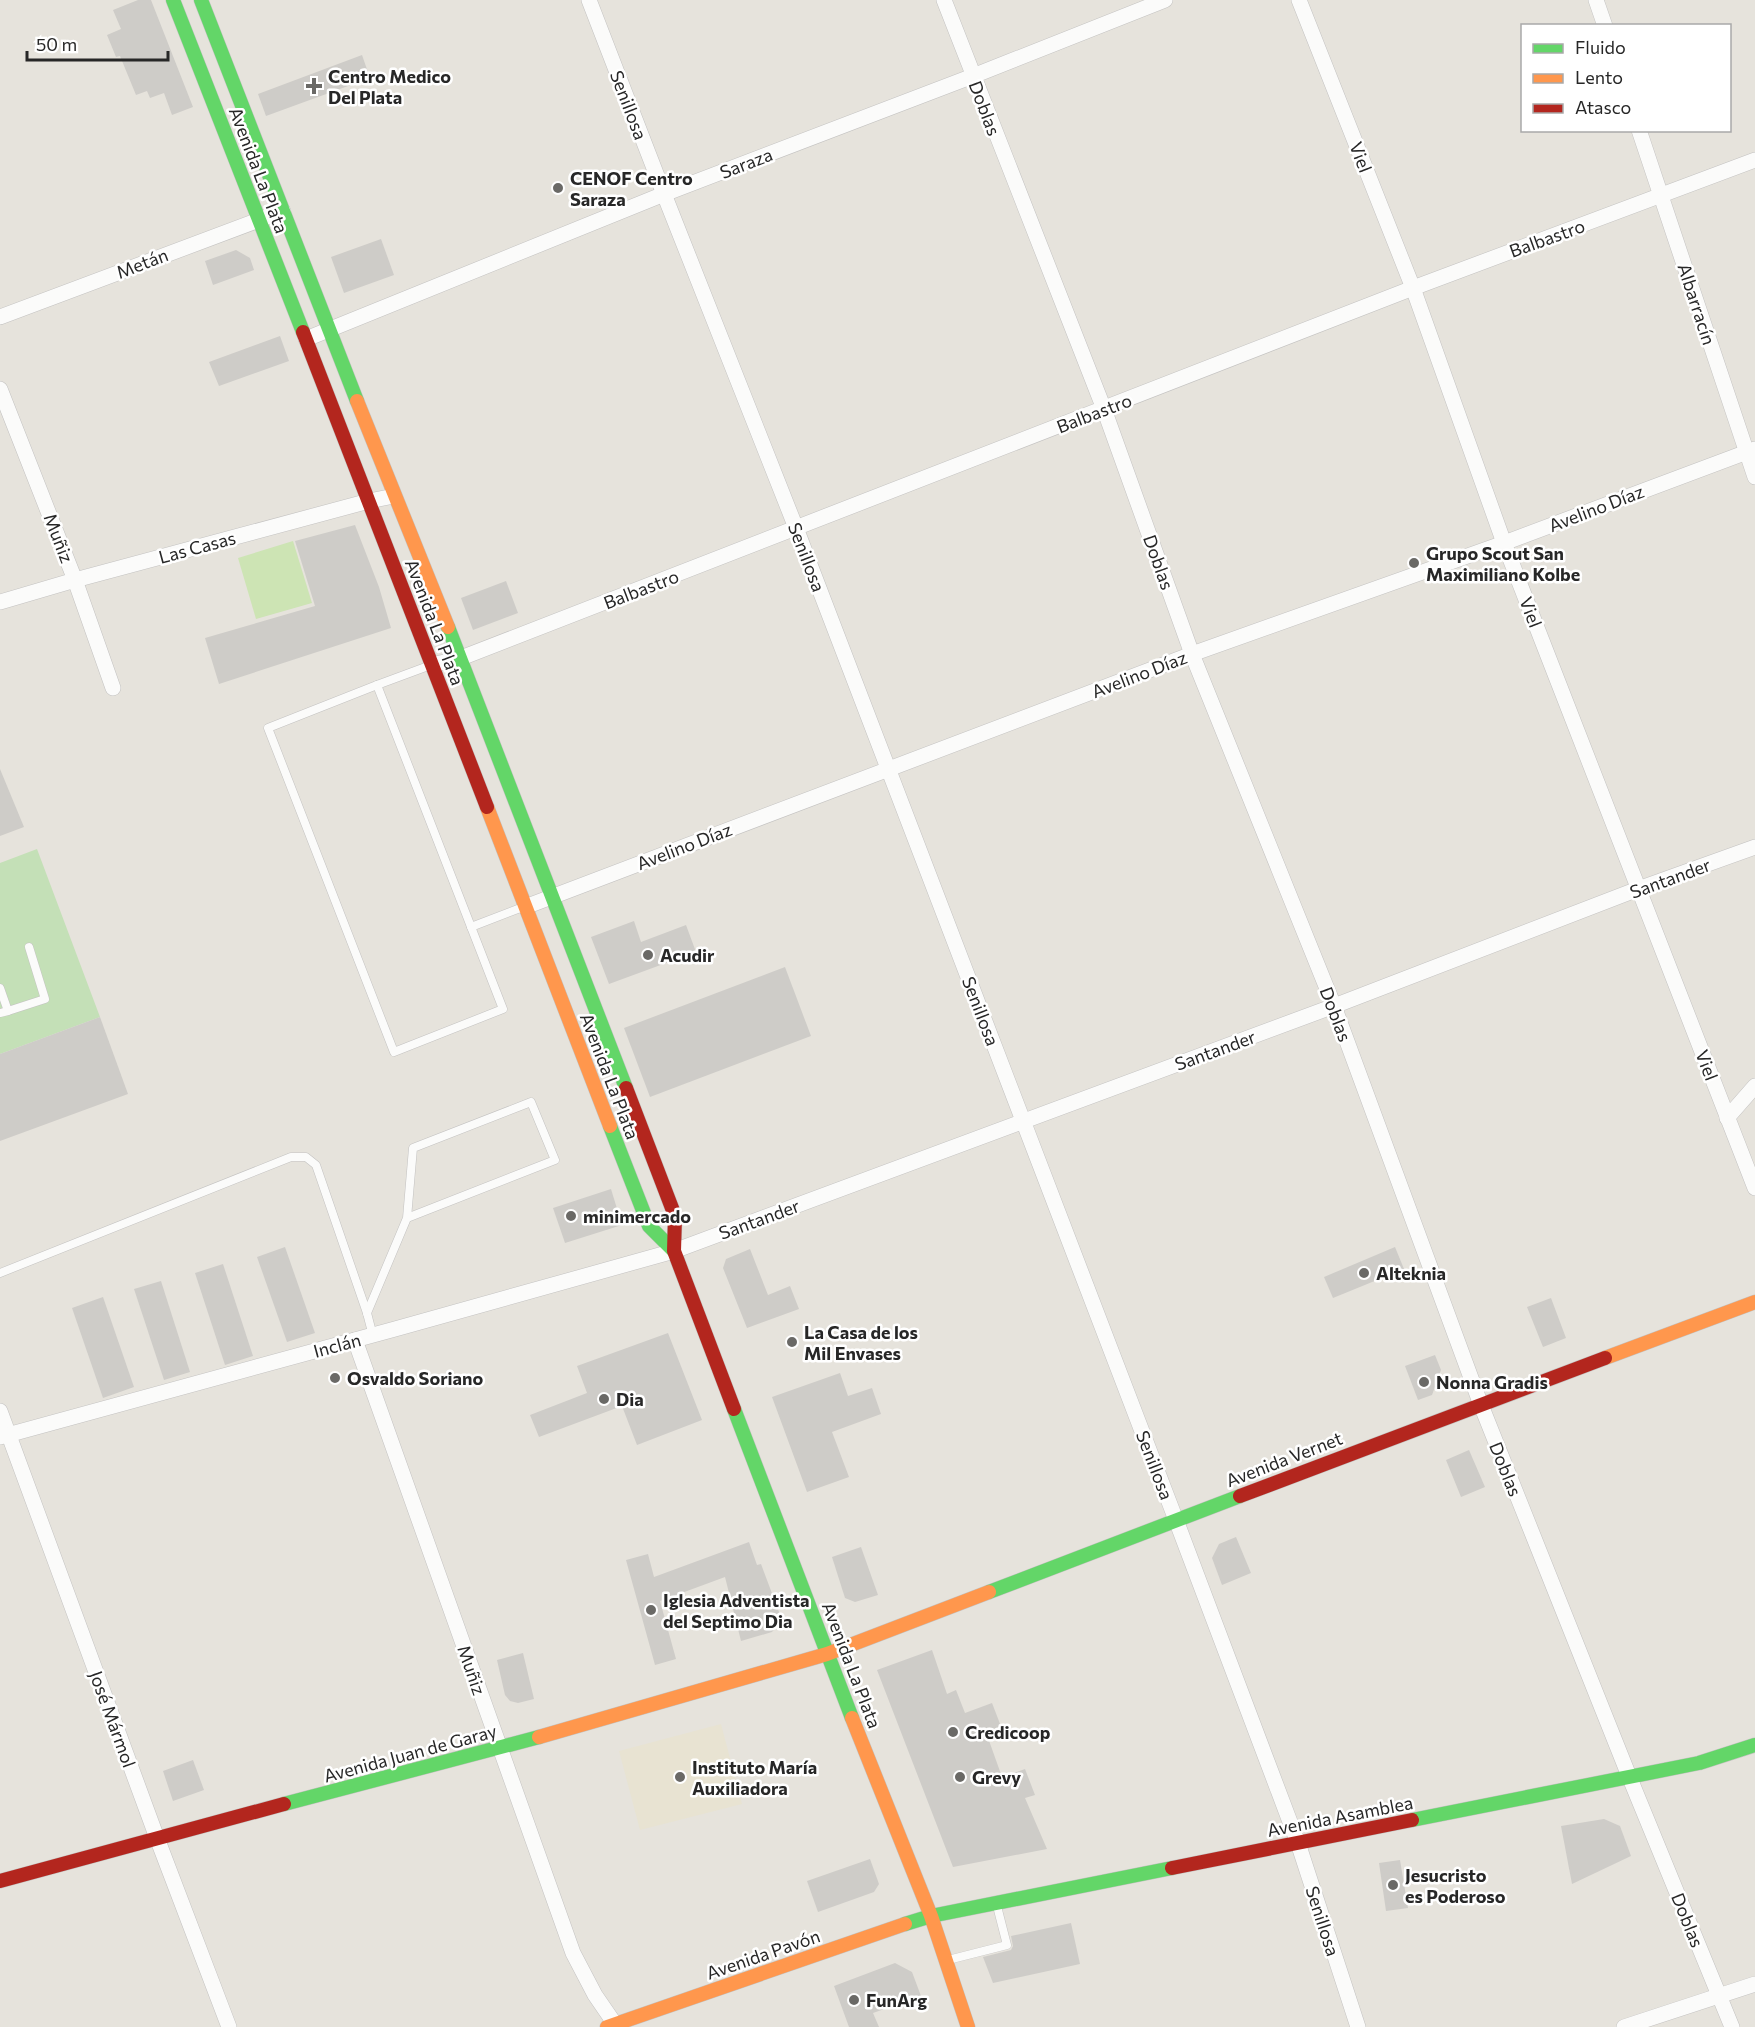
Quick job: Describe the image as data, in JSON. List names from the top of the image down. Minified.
{"streets":{"main road":["Avenida La Plata","Avenida Vernet","Avenida Juan de Garay","Avenida Asamblea","Avenida Pavón"],"street":["Senillosa","Doblas","Viel","Saraza","Balbastro","Metán","Albarracín","Avelino Díaz","Muñiz","Las Casas","Santander","Inclán","José Mármol"]},"crossings":[["Senillosa","Saraza"],["Senillosa","Balbastro"],["Senillosa","Avelino Díaz"],["Senillosa","Santander"],["Senillosa","Avenida Vernet"],["Senillosa","Avenida Asamblea"],["Doblas","Saraza"],["Doblas","Balbastro"],["Doblas","Avelino Díaz"],["Doblas","Santander"],["Doblas","Avenida Vernet"],["Doblas","Avenida Asamblea"],["Viel","Balbastro"],["Viel","Avelino Díaz"],["Viel","Santander"],["Saraza","Avenida La Plata"],["Avenida La Plata","Balbastro"],["Avenida La Plata","Metán"],["Avenida La Plata","Avelino Díaz"],["Avenida La Plata","Las Casas"],["Avenida La Plata","Santander"],["Avenida La Plata","Inclán"],["Avenida La Plata","Avenida Vernet"],["Avenida La Plata","Avenida Juan de Garay"],["Avenida La Plata","Avenida Asamblea"],["Avenida La Plata","Avenida Pavón"],["Balbastro","Albarracín"],["Albarracín","Avelino Díaz"],["Muñiz","Las Casas"],["Muñiz","Inclán"],["Muñiz","Avenida Juan de Garay"],["Muñiz","Avenida Pavón"],["Santander","Inclán"],["Inclán","José Mármol"],["Avenida Vernet","Avenida Juan de Garay"],["José Mármol","Avenida Juan de Garay"],["Avenida Asamblea","Avenida Pavón"]],"places":{"health":["Centro Medico Del Plata"],"other":["CENOF Centro Saraza","Grupo Scout San Maximiliano Kolbe","Acudir","minimercado","Alteknia","La Casa de los Mil Envases","Osvaldo Soriano","Nonna Gradis","Dia","Iglesia Adventista del Septimo Dia","Credicoop","Instituto María Auxiliadora","Grevy","Jesucristo es Poderoso","FunArg"]},"legend":["Fluido","Lento","Atasco"],"scale_bar":"50 m"}
